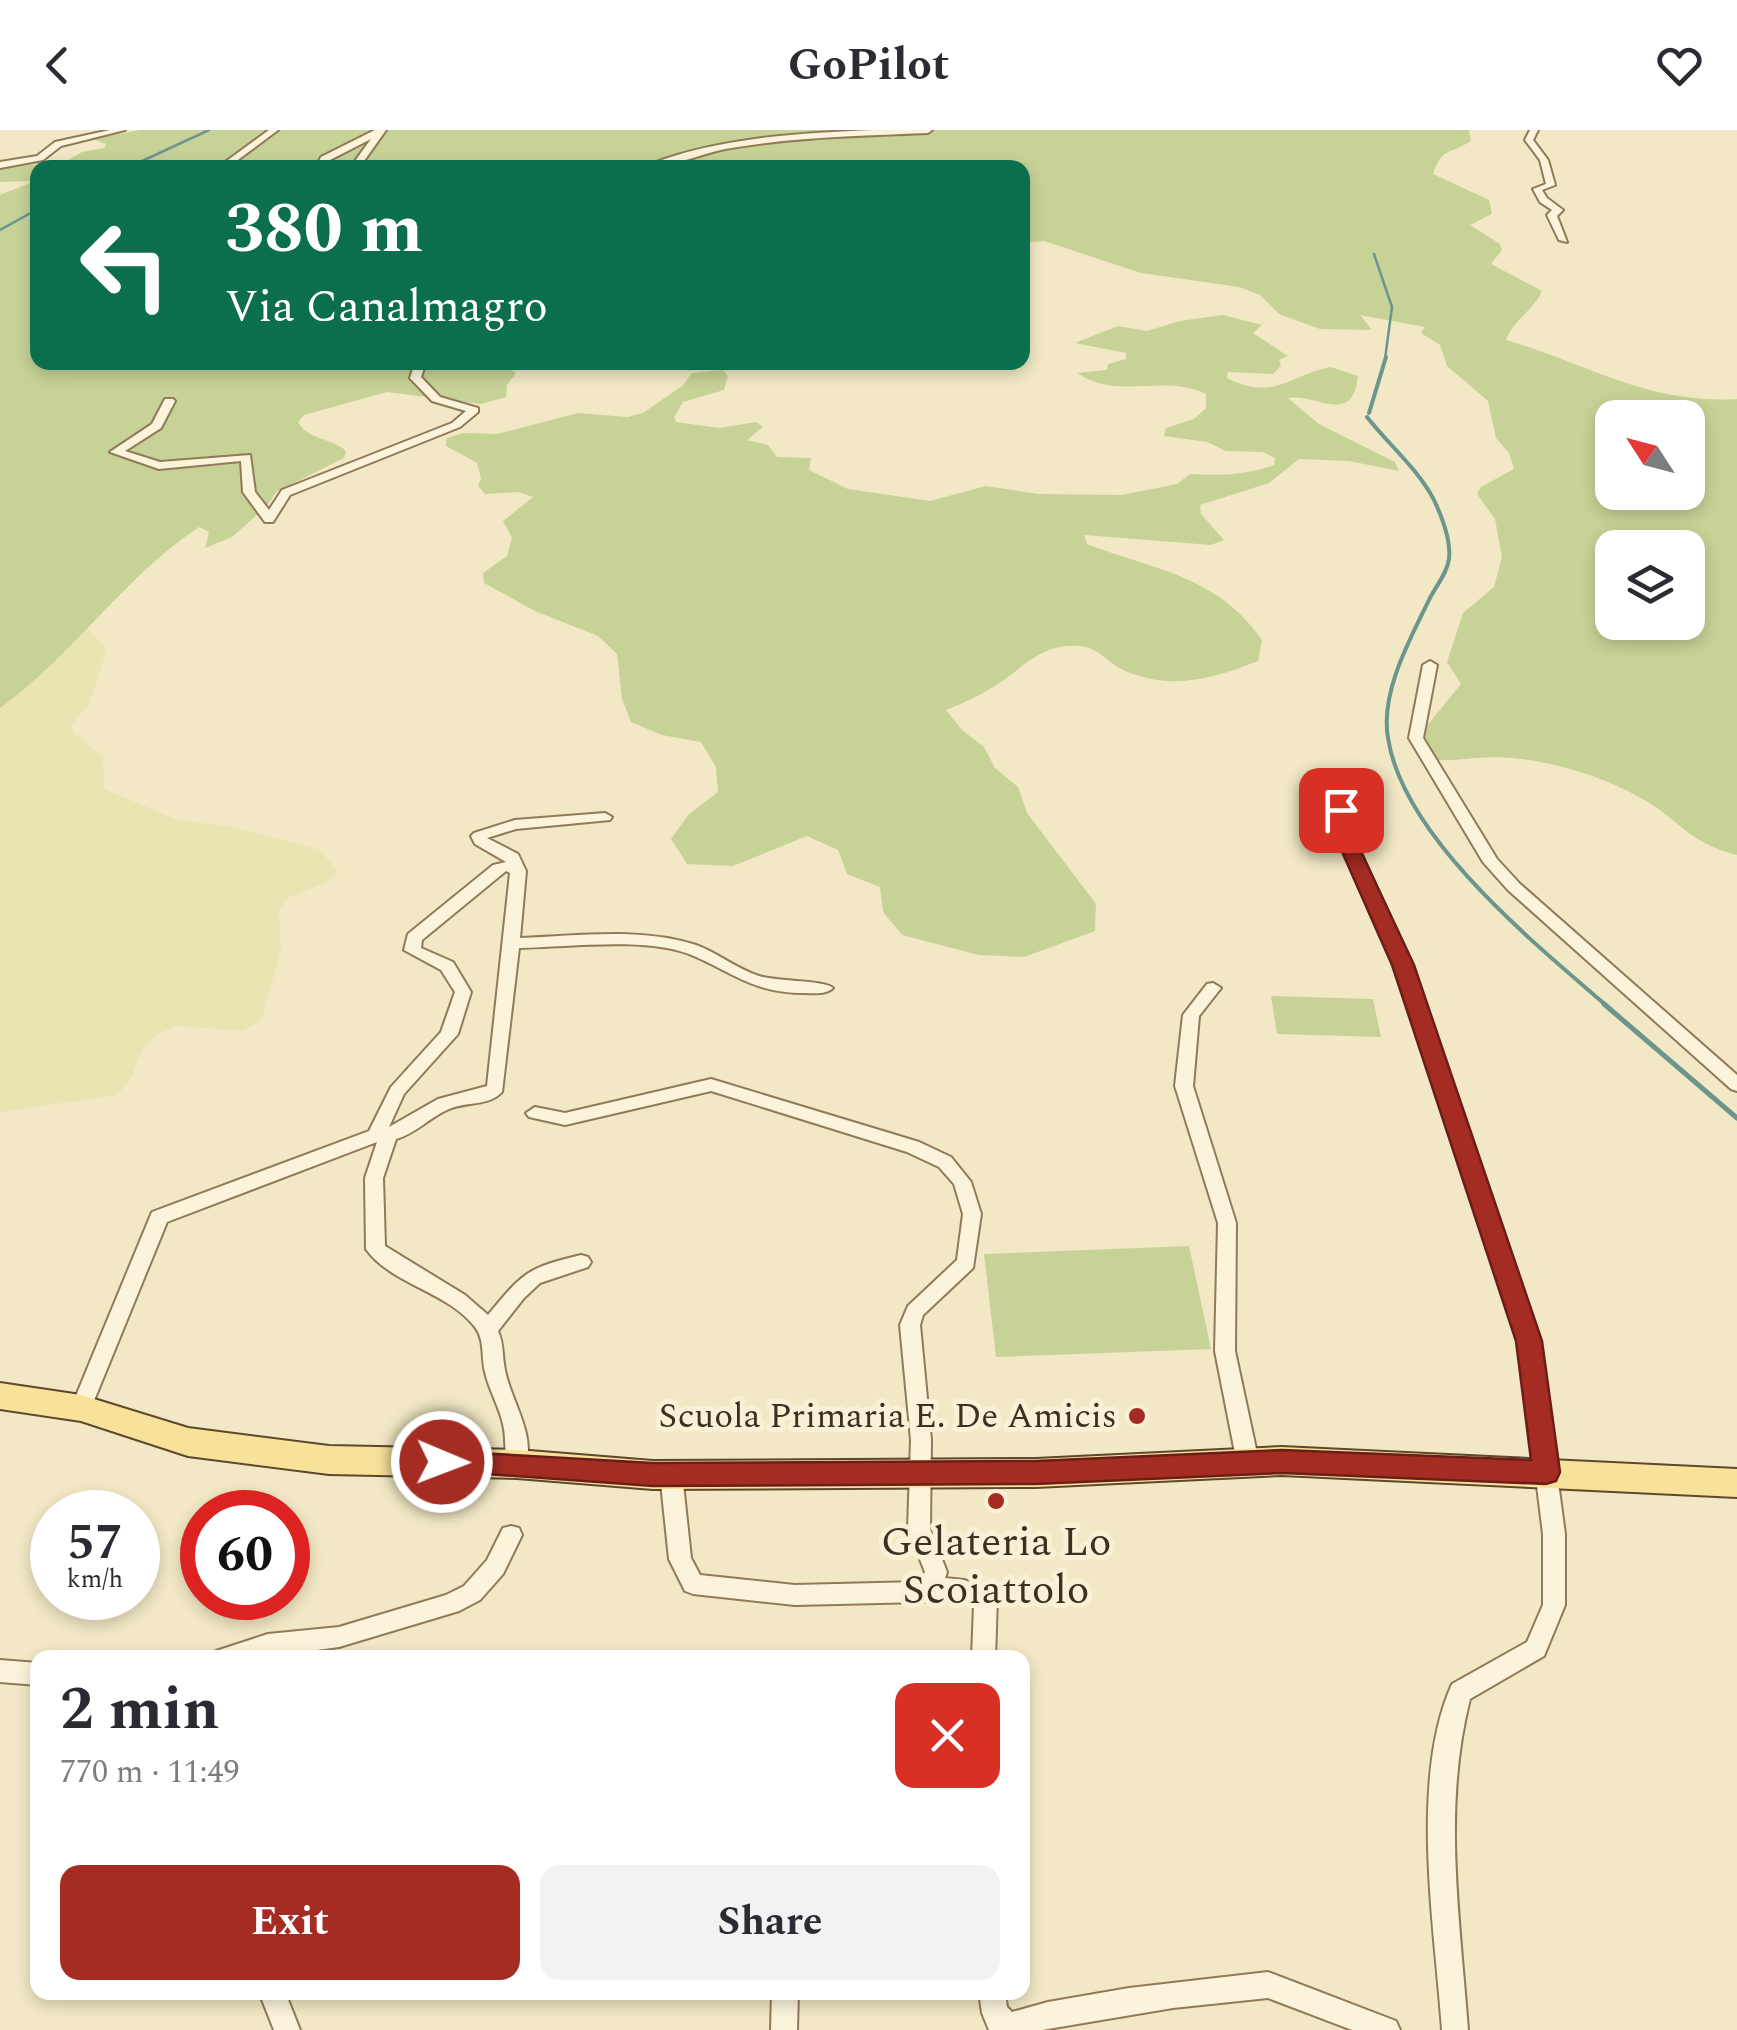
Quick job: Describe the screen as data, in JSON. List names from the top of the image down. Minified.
{"places":["Scuola Primaria E. De Amicis","Gelateria Lo Scoiattolo"],"north":"top left","page":{"header":"GoPilot","turn":["380 m","Via Canalmagro"],"speed":"57 km/h","limit":"60","heading":["2 min","770 m · 11:49"],"buttons":["Exit","Share"]}}
